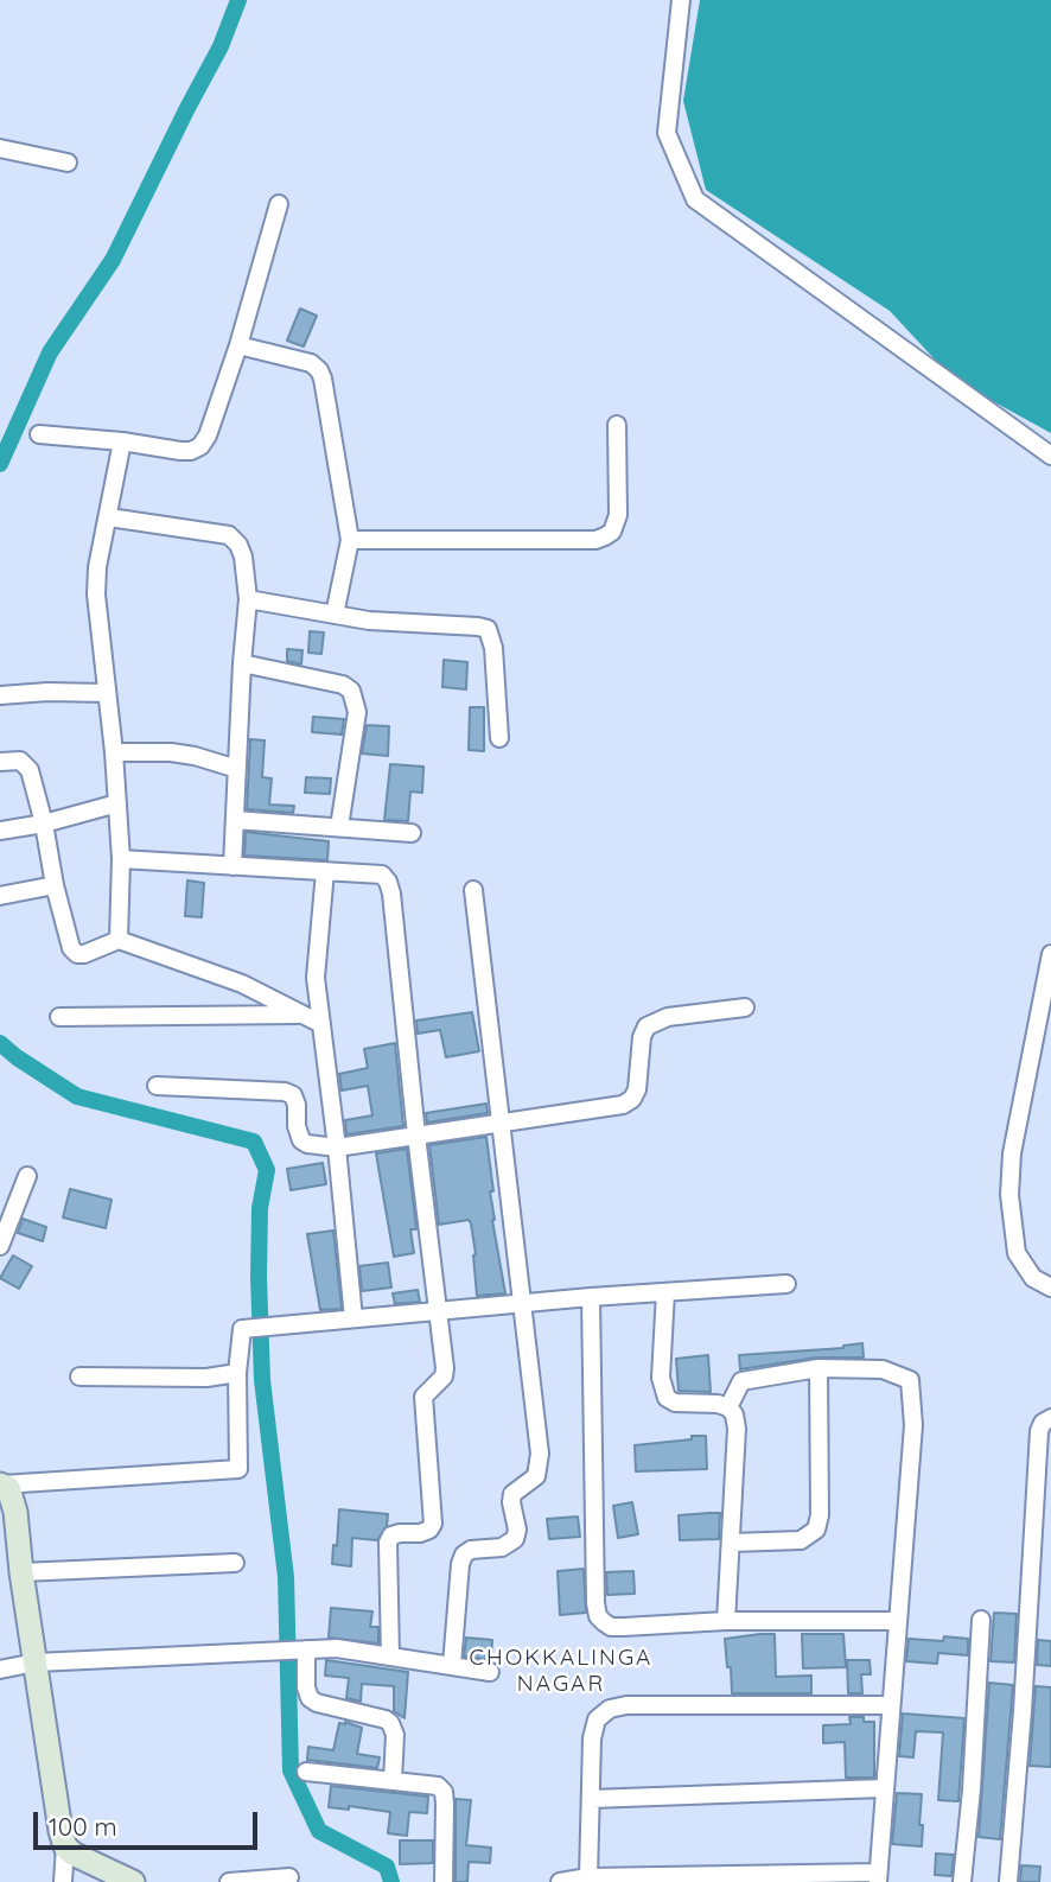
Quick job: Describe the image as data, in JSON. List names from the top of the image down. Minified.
{"districts":["CHOKKALINGA NAGAR"],"scale_bar":"100 m"}
